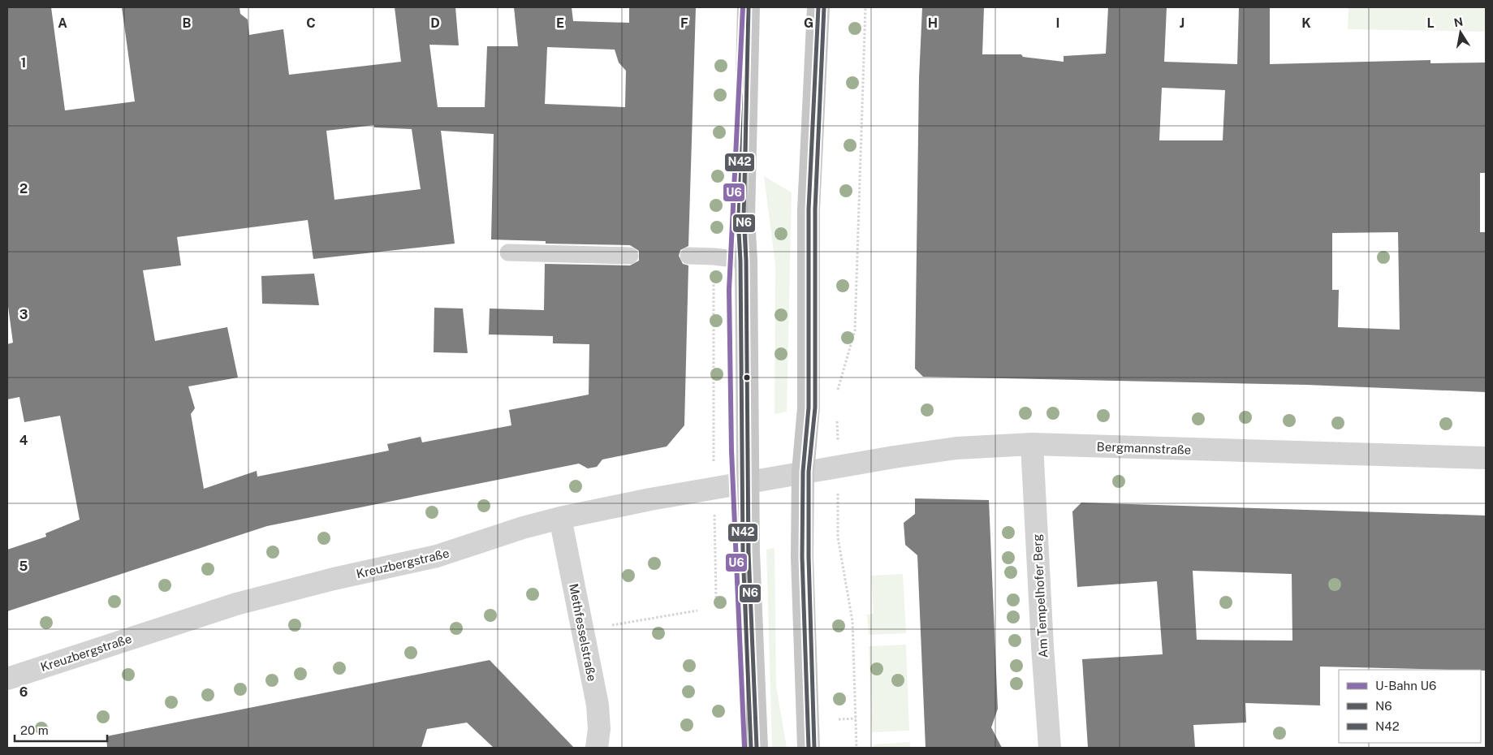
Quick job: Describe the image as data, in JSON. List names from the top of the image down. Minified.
{"streets":{"street":["Bergmannstraße","Kreuzbergstraße","Am Tempelhofer Berg","Methfesselstraße"]},"crossings":[["Bergmannstraße","Kreuzbergstraße"],["Bergmannstraße","Am Tempelhofer Berg"],["Kreuzbergstraße","Methfesselstraße"]],"lines":["metro line U6","transit line N6","transit line N42"],"legend":["U-Bahn U6","N6","N42"],"scale_bar":"20 m","north":"top","grid":{"columns":["A","B","C","D","E","F","G","H","I","J","K","L"],"rows":["1","2","3","4","5","6"]}}
